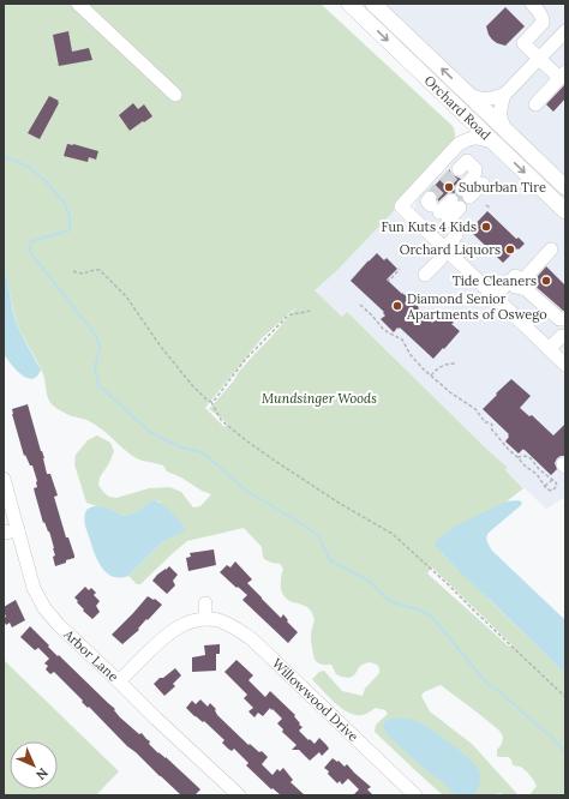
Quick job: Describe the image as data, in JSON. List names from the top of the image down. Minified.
{"streets":{"main road":["Orchard Road"],"street":["Arbor Lane","Willowwood Drive"]},"crossings":[["Arbor Lane","Willowwood Drive"]],"parks":["Mundsinger Woods"],"places":["Suburban Tire","Fun Kuts 4 Kids","Orchard Liquors","Tide Cleaners","Diamond Senior Apartments of Oswego"],"north":"bottom right"}
